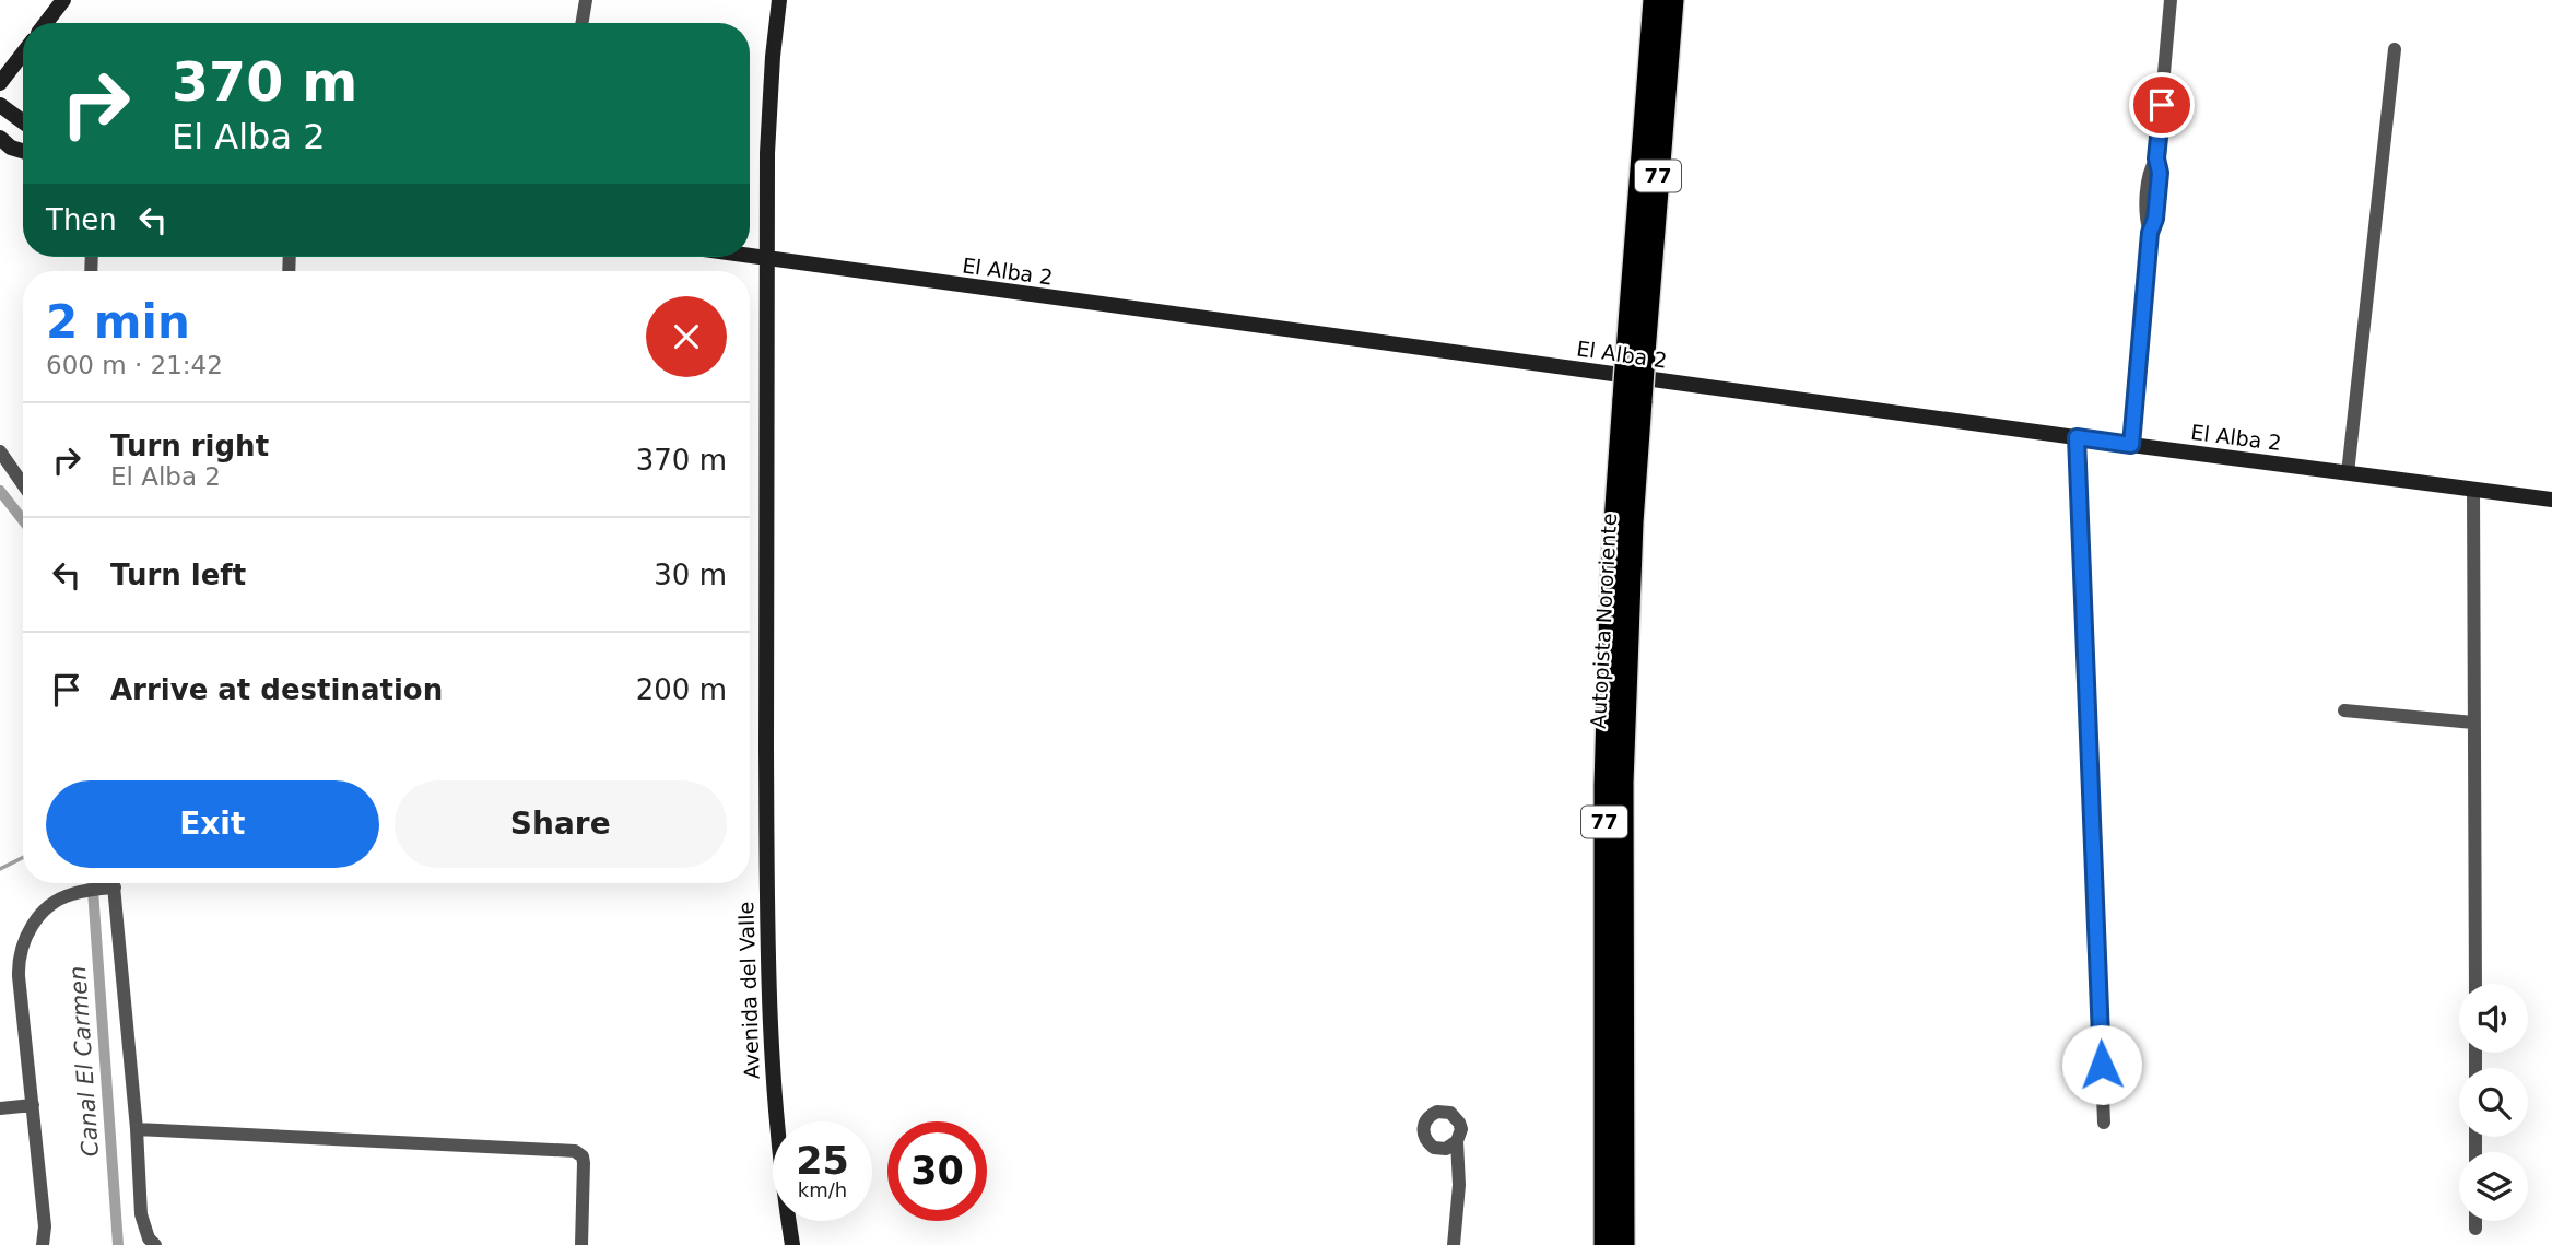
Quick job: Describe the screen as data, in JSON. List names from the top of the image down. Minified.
{"streets":{"highway":["77","Autopista Nororiente"],"street":["El Alba 2","Avenida del Valle"]},"crossings":[["El Alba 2","Avenida del Valle"]],"water":["Canal El Carmen"],"page":{"turn":["370 m","El Alba 2"],"then":"Then","heading":["2 min","600 m · 21:42"],"list":[{"name":"Turn right","note":"El Alba 2","value":"370 m"},{"name":"Turn left","value":"30 m"},{"name":"Arrive at destination","value":"200 m"}],"buttons":["Exit","Share"],"speed":"25 km/h","limit":"30"}}
